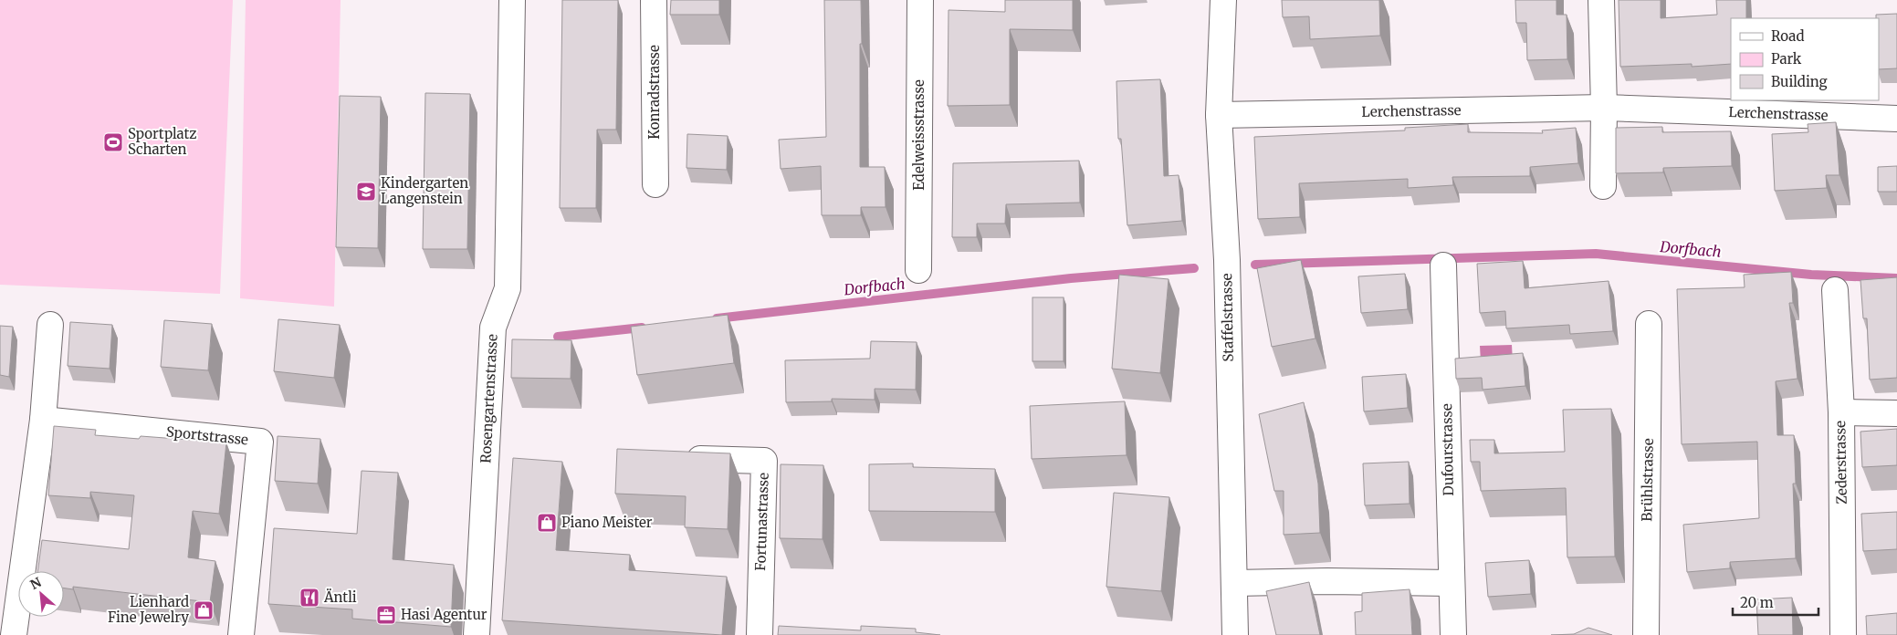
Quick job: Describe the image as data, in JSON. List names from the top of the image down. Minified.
{"streets":{"street":["Konradstrasse","Lerchenstrasse","Edelweissstrasse","Staffelstrasse","Rosengartenstrasse","Sportstrasse","Dufourstrasse","Zederstrasse","Brühlstrasse","Fortunastrasse"]},"crossings":[["Lerchenstrasse","Staffelstrasse"]],"water":["Dorfbach"],"places":{"sports":["Sportplatz Scharten"],"school or university":["Kindergarten Langenstein"],"shop":["Piano Meister","Lienhard Fine Jewelry"],"restaurant":["Äntli"],"office":["Hasi Agentur"]},"legend":["Road","Park","Building"],"scale_bar":"20 m","north":"top left"}
